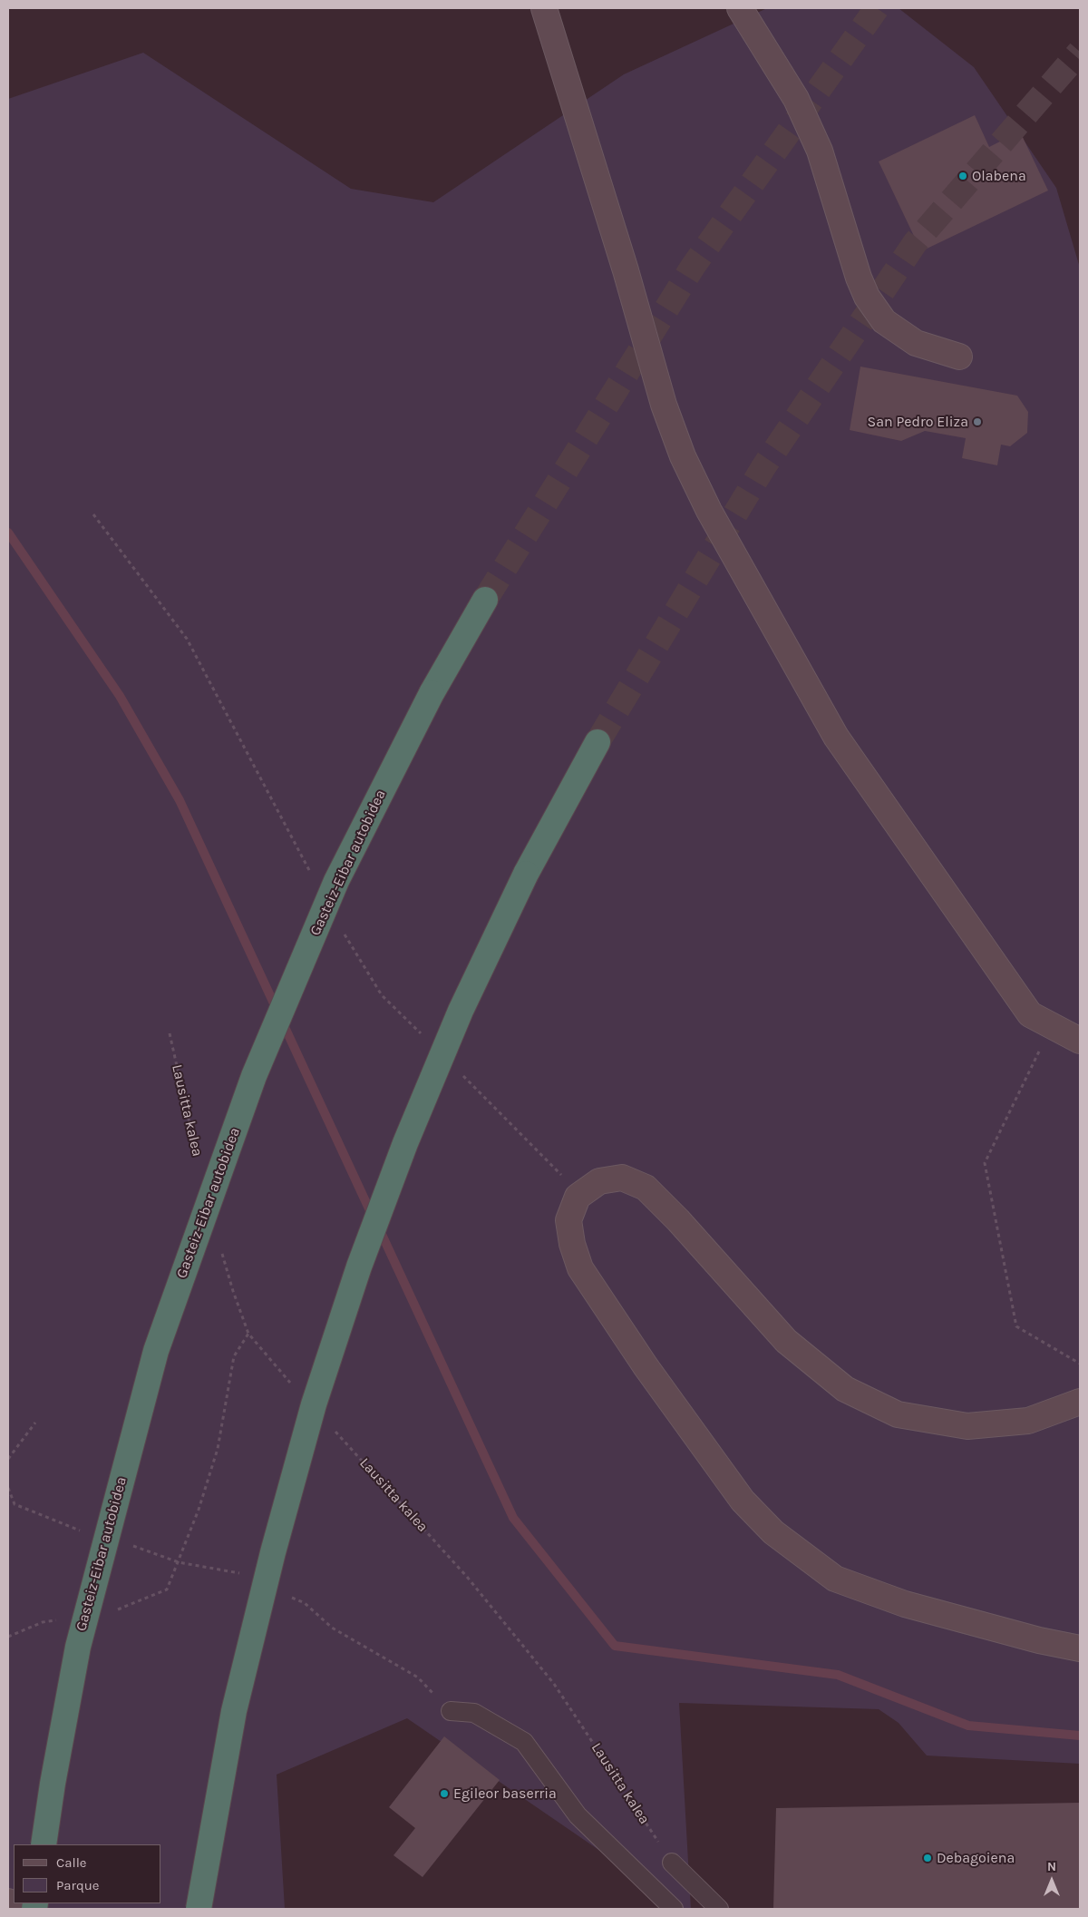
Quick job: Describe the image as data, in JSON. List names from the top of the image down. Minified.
{"streets":{"highway":["Gasteiz-Eibar autobidea"],"path":["Lausitta kalea"]},"places":["Olabena","San Pedro Eliza","Egileor baserria","Debagoiena"],"legend":["Calle","Parque"],"north":"top"}
